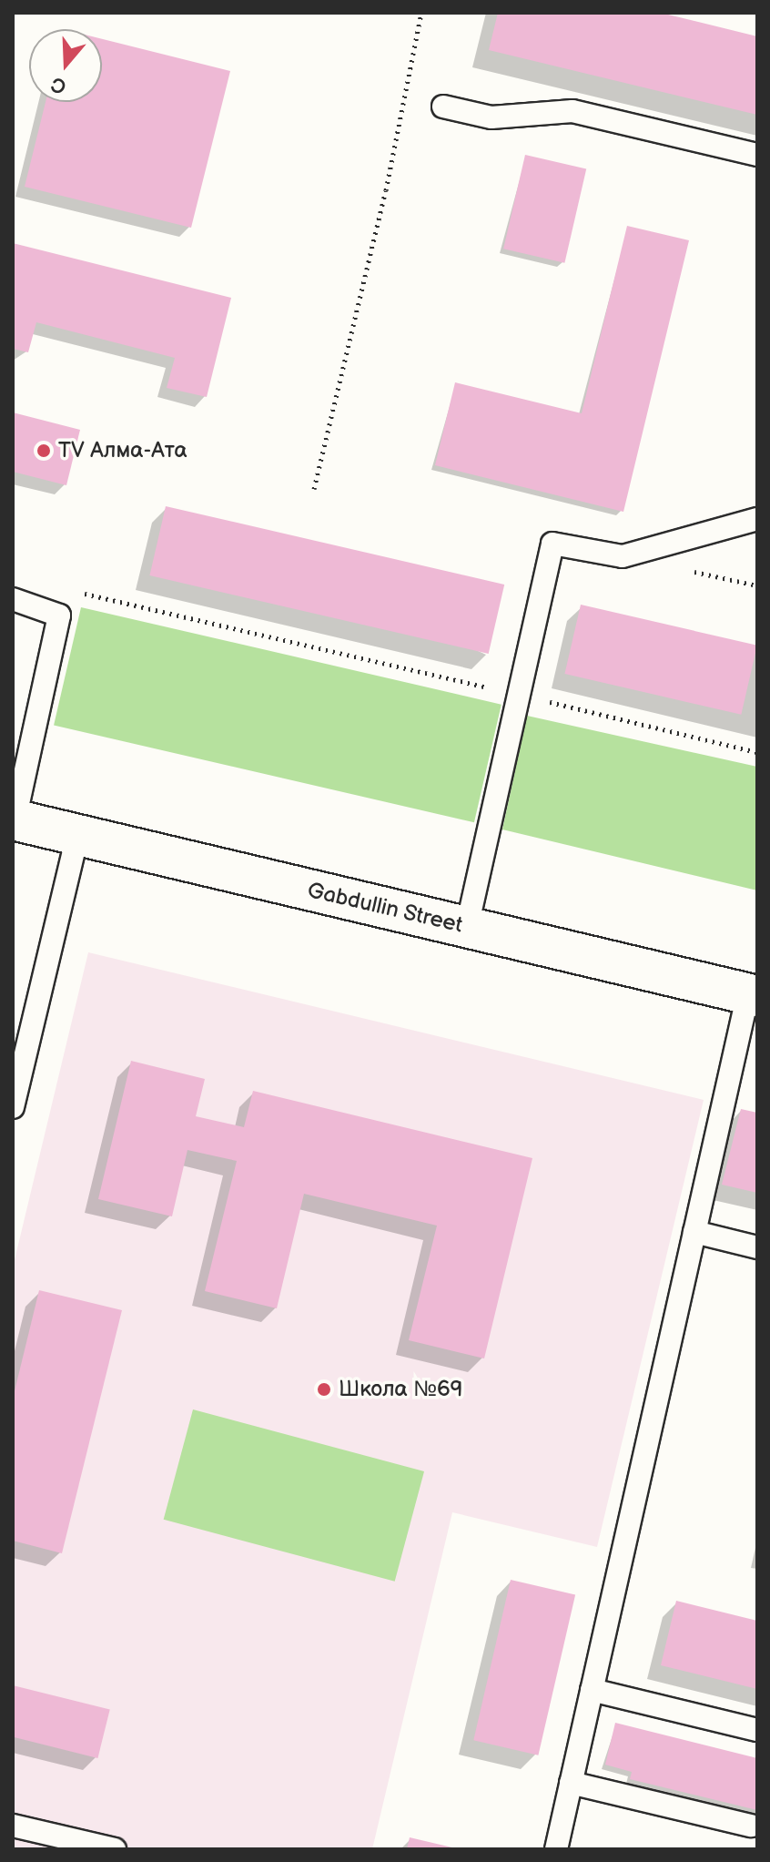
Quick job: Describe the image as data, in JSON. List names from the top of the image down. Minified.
{"streets":{"street":["Gabdullin Street"]},"places":["ТV Алма-Ата","Школа №69"],"north":"bottom"}
